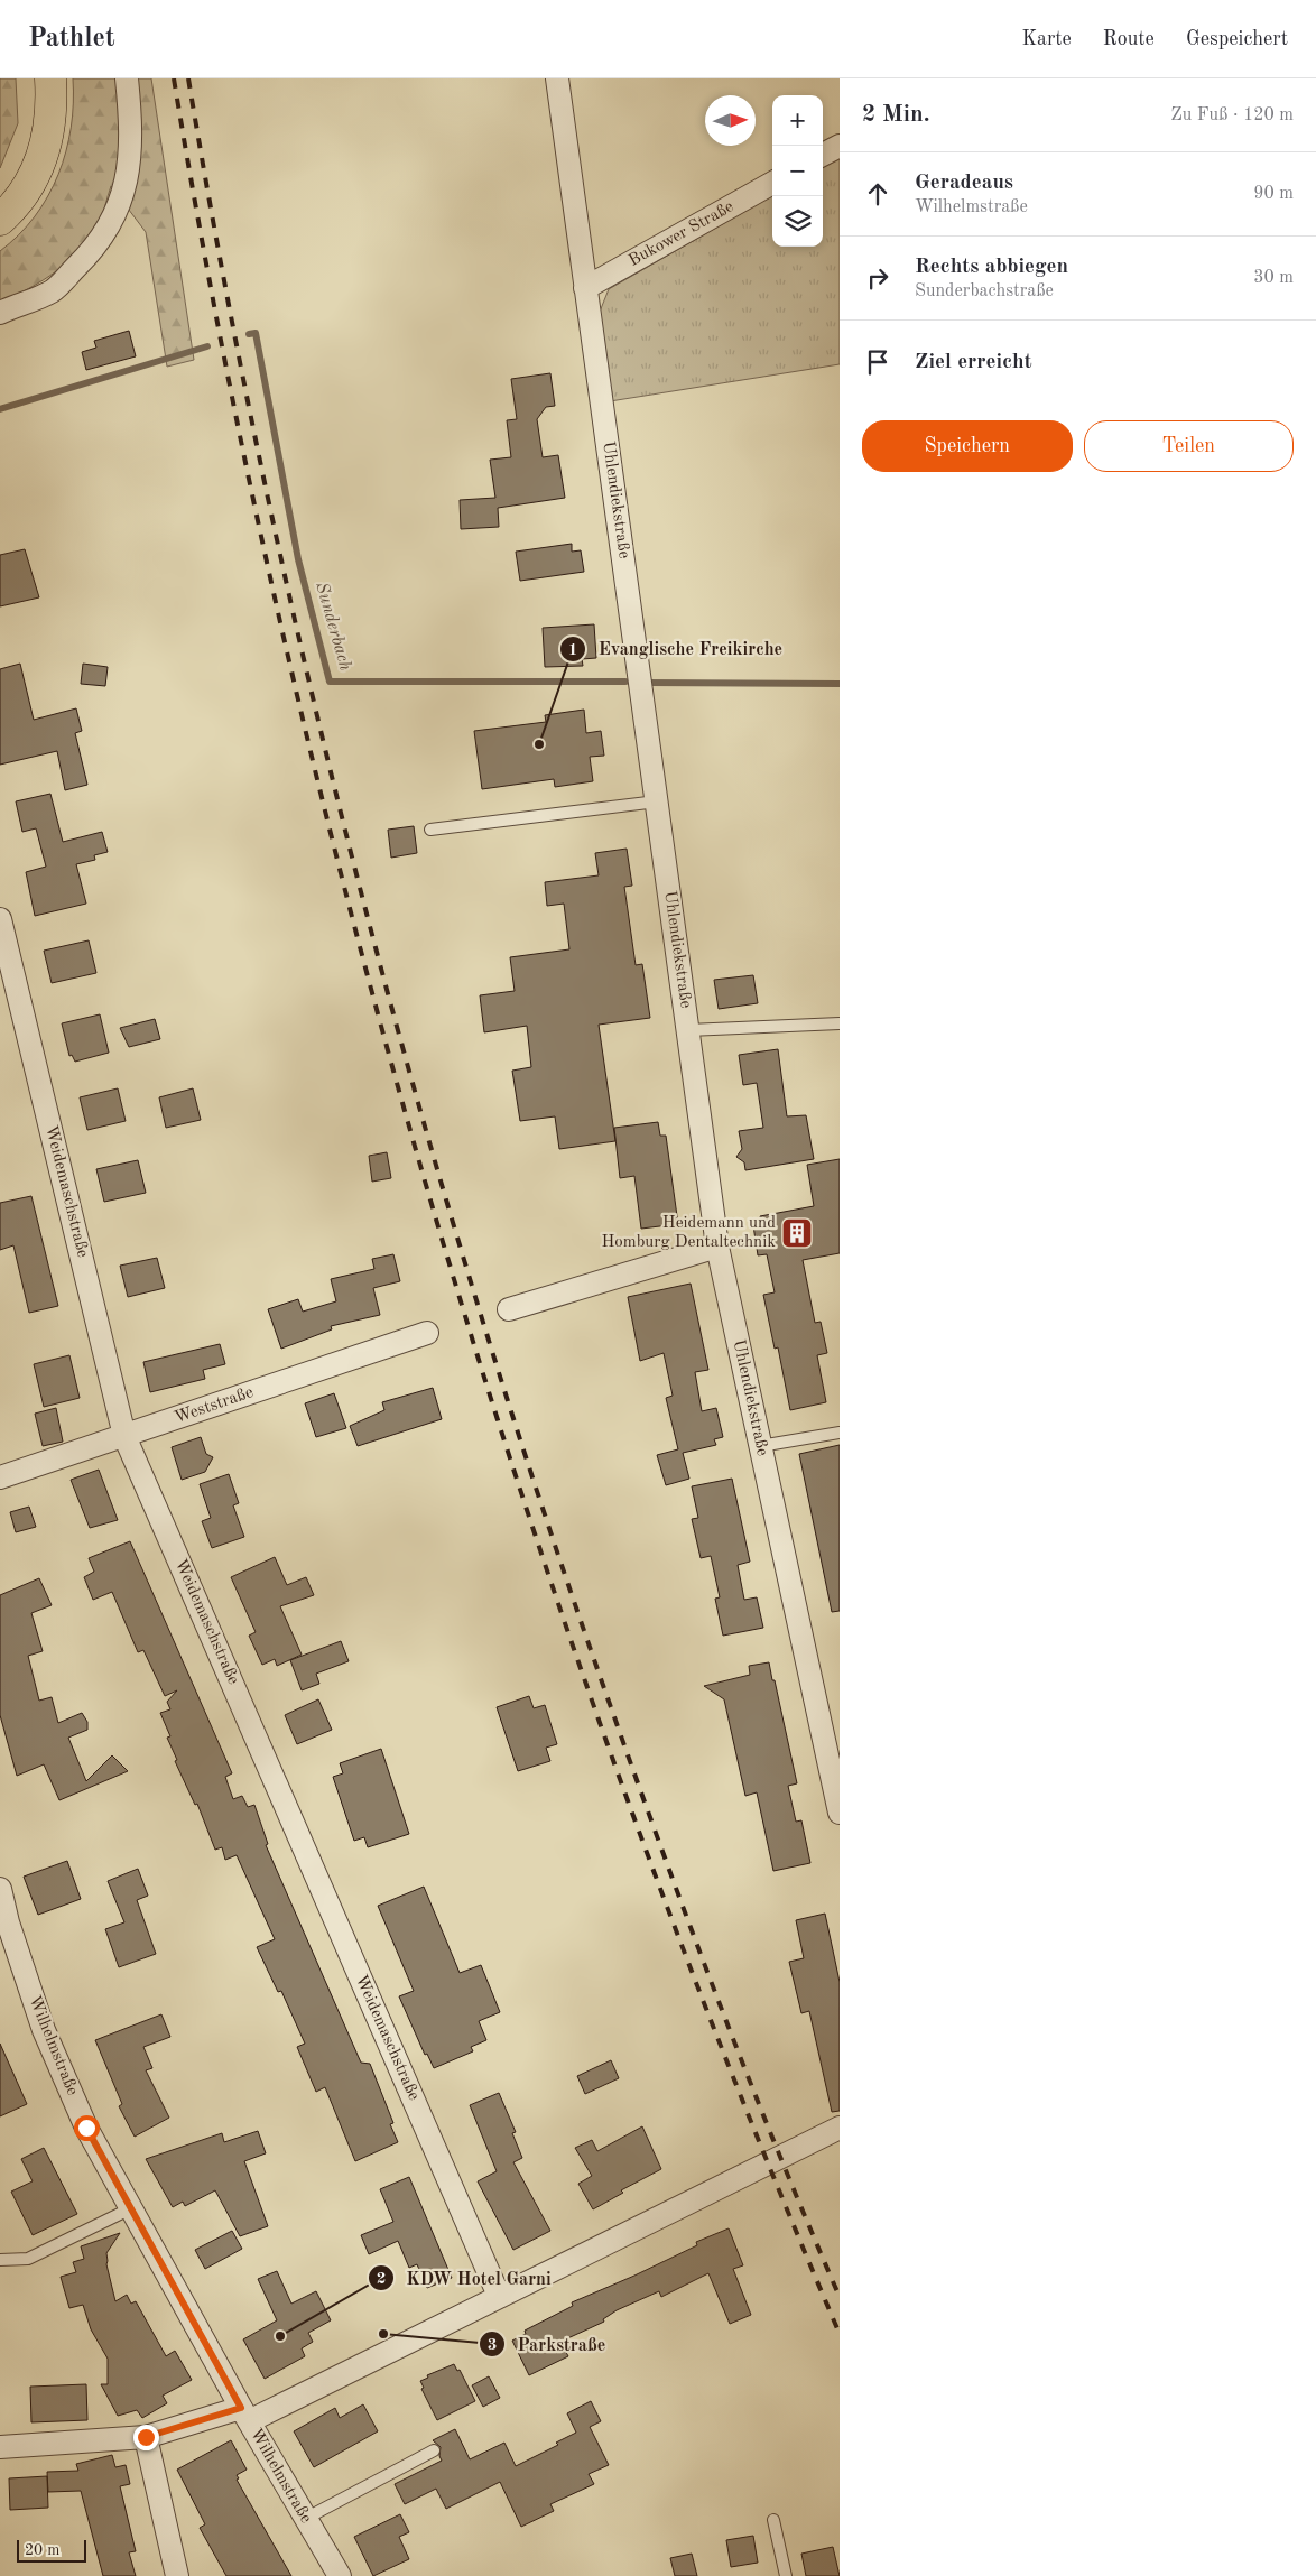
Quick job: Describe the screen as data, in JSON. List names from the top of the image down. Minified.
{"streets":{"street":["Bukower Straße","Uhlendiekstraße","Weidemaschstraße","Weststraße","Wilhelmstraße"]},"crossings":[["Bukower Straße","Uhlendiekstraße"],["Weidemaschstraße","Weststraße"]],"water":["Sunderbach"],"places":{"other":["Evanglische Freikirche","Parkstraße","KDW Hotel Garni"],"building":["Heidemann und Homburg Dentaltechnik"]},"scale_bar":"20 m","north":"right","page":{"header":"Pathlet","nav":["Karte","Route","Gespeichert"],"heading":["2 Min.","Zu Fuß · 120 m"],"map_buttons":["+","−"],"list":[["Geradeaus","Wilhelmstraße","90 m"],["Rechts abbiegen","Sunderbachstraße","30 m"],"Ziel erreicht"],"buttons":["Speichern","Teilen"],"scale":"20 m"}}
